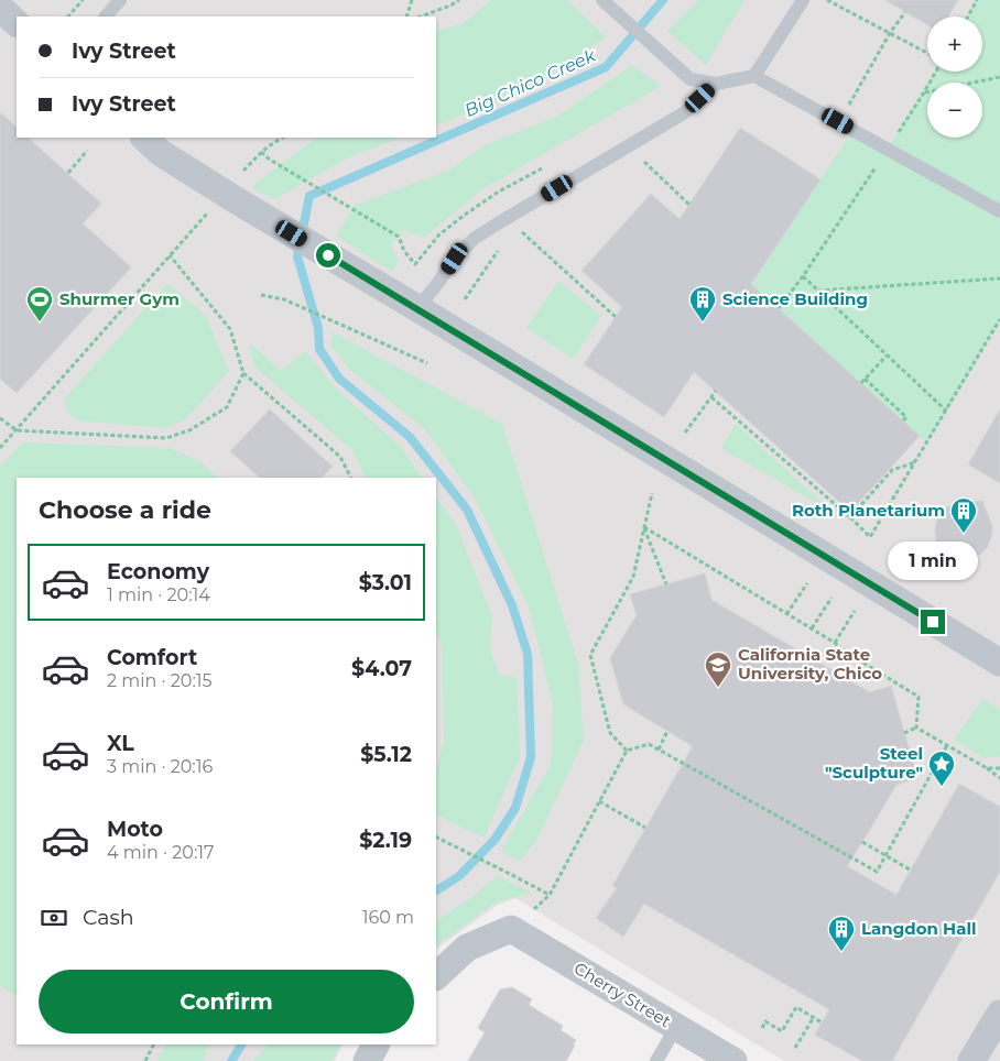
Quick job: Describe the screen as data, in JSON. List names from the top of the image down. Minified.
{"streets":{"street":["Cherry Street"]},"water":["Big Chico Creek"],"places":{"sports":["Shurmer Gym"],"building":["Science Building","Roth Planetarium","Langdon Hall"],"school or university":["California State University, Chico"],"place":["Steel \"Sculpture\""]},"page":{"map_buttons":["+","−"],"banner":["Ivy Street","Ivy Street"],"heading":"Choose a ride","bubble":"1 min","list":[{"name":"Economy","note":"1 min · 20:14","value":"$3.01"},{"name":"Comfort","note":"2 min · 20:15","value":"$4.07"},{"name":"XL","note":"3 min · 20:16","value":"$5.12"},{"name":"Moto","note":"4 min · 20:17","value":"$2.19"}],"pay":["Cash","160 m"],"buttons":"Confirm"}}
